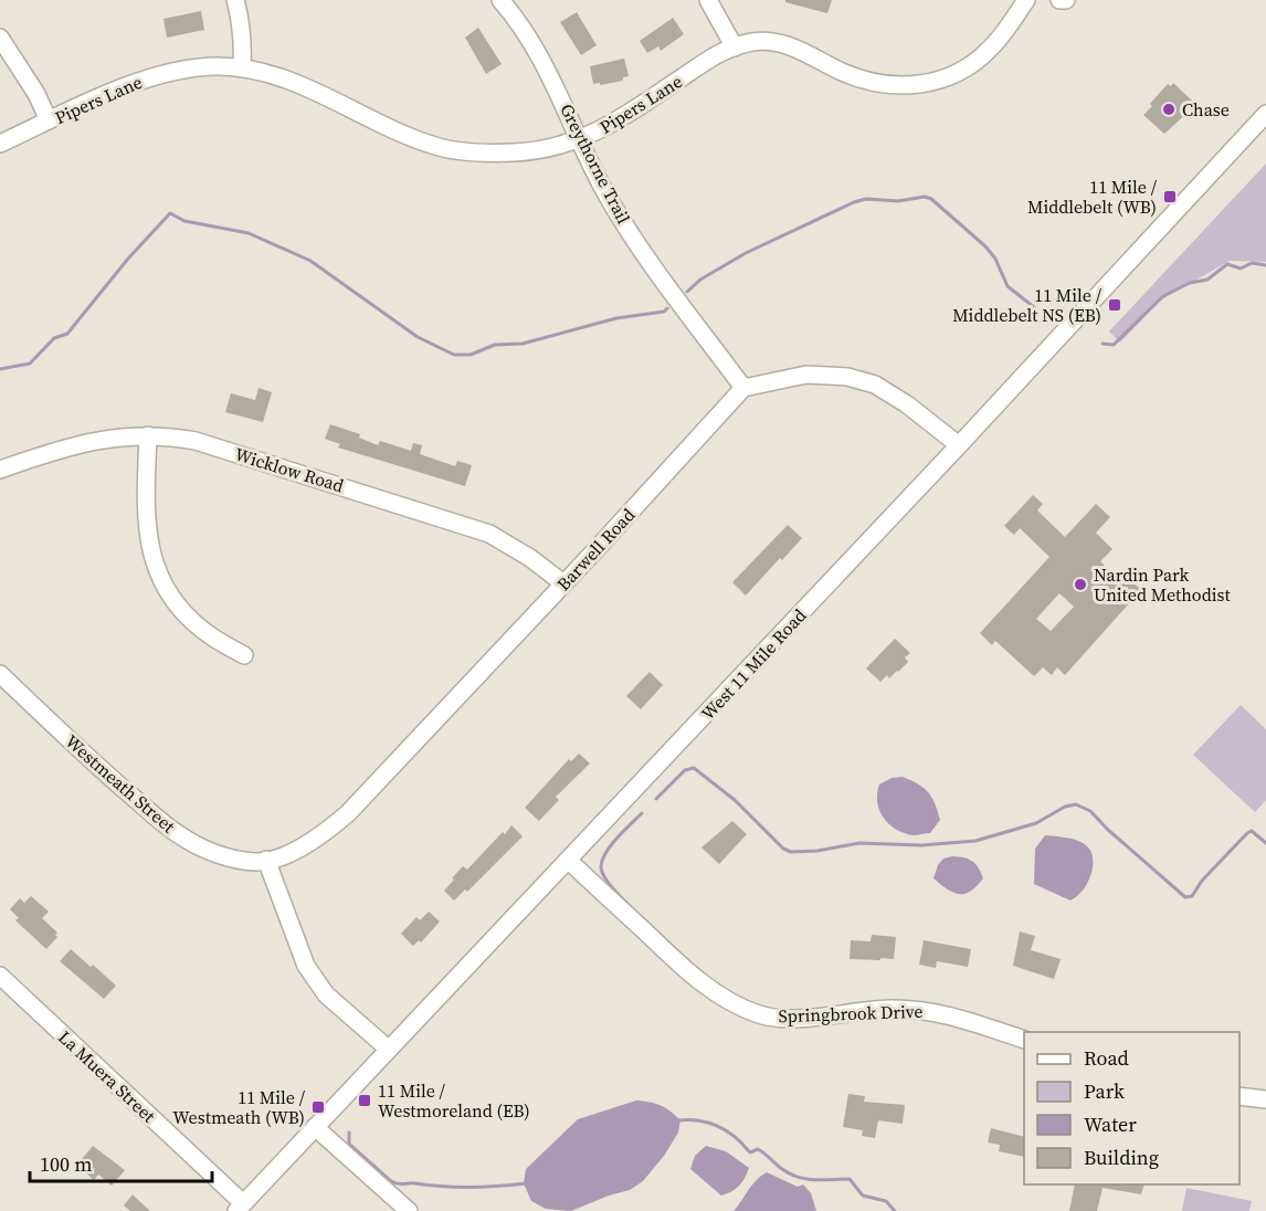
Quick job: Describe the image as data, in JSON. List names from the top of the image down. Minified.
{"streets":{"street":["Pipers Lane","Greythorne Trail","Wicklow Road","Barwell Road","West 11 Mile Road","Westmeath Street","Springbrook Drive","La Muera Street"]},"crossings":[["Pipers Lane","Greythorne Trail"],["Greythorne Trail","Barwell Road"],["Wicklow Road","Barwell Road"],["Barwell Road","Westmeath Street"],["West 11 Mile Road","Springbrook Drive"],["West 11 Mile Road","La Muera Street"]],"places":{"other":["Chase","Nardin Park United Methodist"],"transit":["11 Mile / Middlebelt (WB)","11 Mile / Middlebelt NS (EB)","11 Mile / Westmoreland (EB)","11 Mile / Westmeath (WB)"]},"legend":["Road","Park","Water","Building"],"scale_bar":"100 m"}
